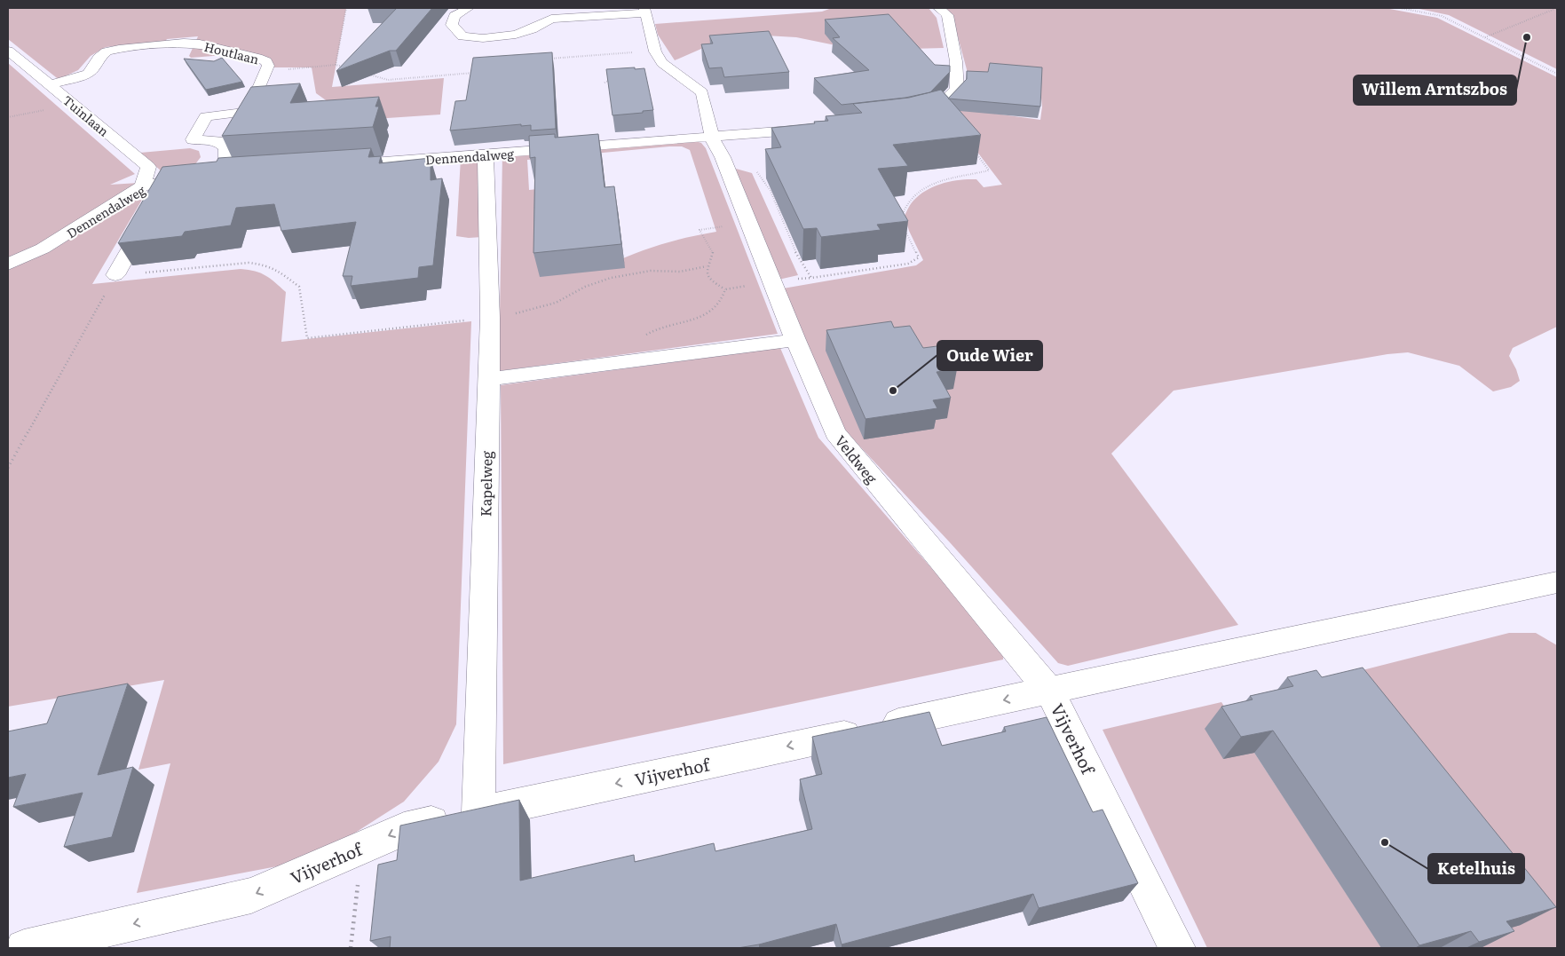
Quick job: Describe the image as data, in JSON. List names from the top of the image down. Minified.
{"streets":{"lane":["Houtlaan","Tuinlaan","Dennendalweg","Veldweg","Kapelweg","Vijverhof"]},"crossings":[["Houtlaan","Tuinlaan"],["Houtlaan","Dennendalweg"],["Tuinlaan","Dennendalweg"],["Dennendalweg","Veldweg"],["Dennendalweg","Kapelweg"],["Veldweg","Vijverhof"],["Kapelweg","Vijverhof"]],"one_way":["Vijverhof"],"places":["Willem Arntszbos","Oude Wier","Ketelhuis"]}
